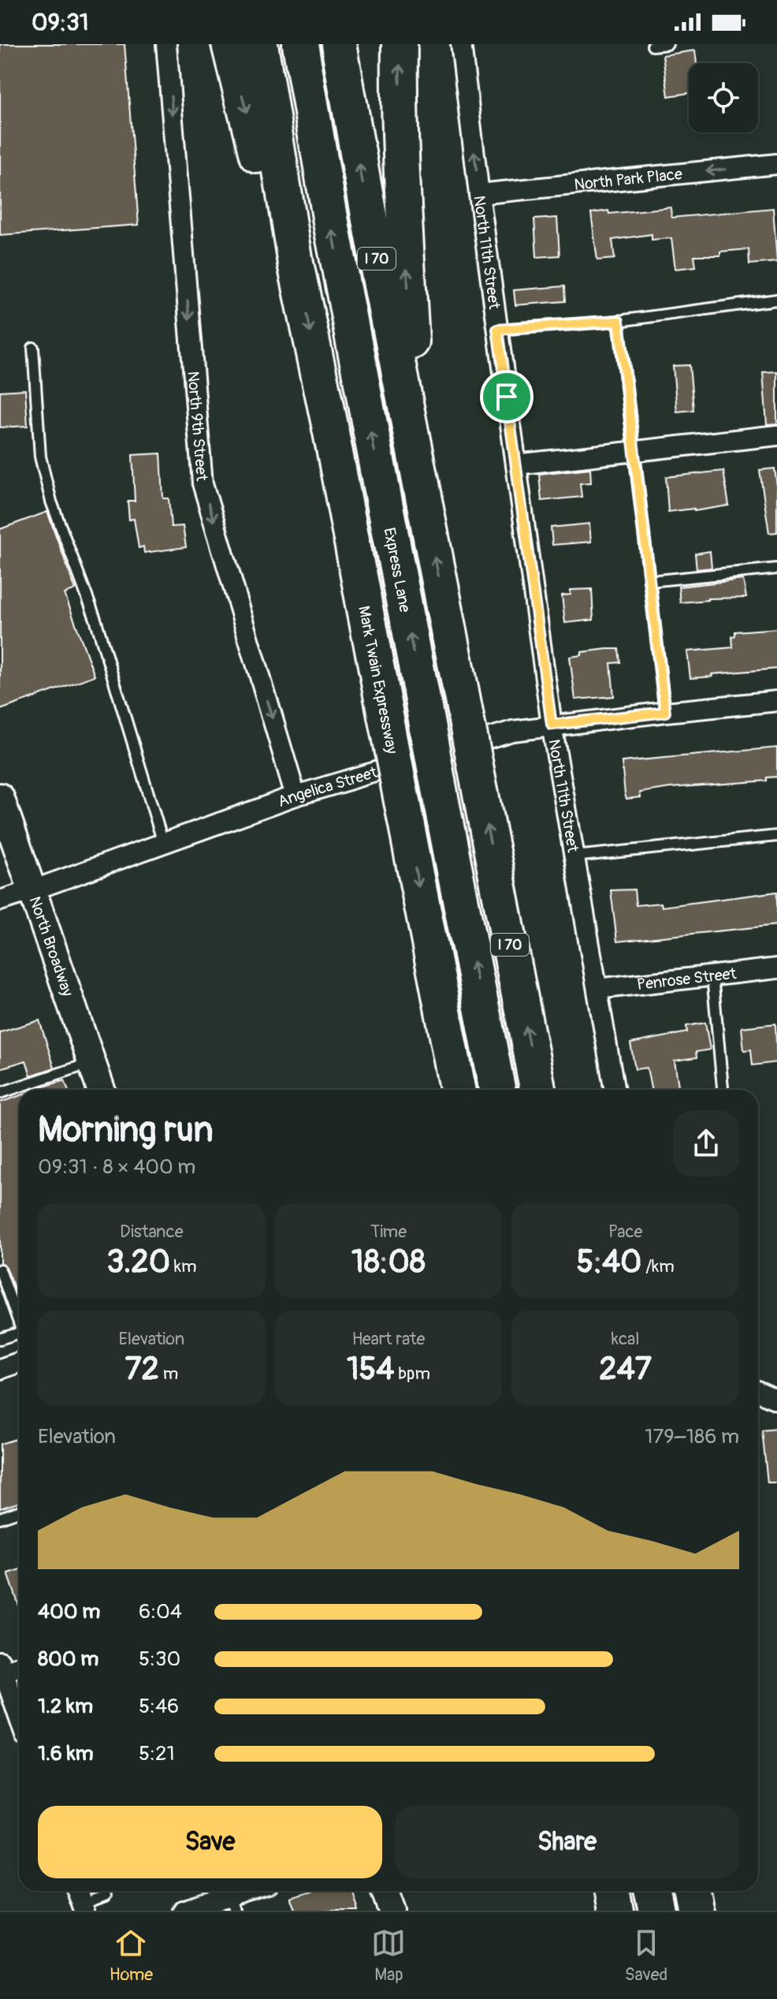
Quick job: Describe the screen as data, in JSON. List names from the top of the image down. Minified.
{"streets":{"highway":["I 70","Express Lane","Mark Twain Expressway"],"main road":["North Broadway"],"street":["North Park Place","North 11th Street","North 9th Street","Angelica Street","Penrose Street"]},"crossings":[["North Park Place","North 11th Street"],["North 11th Street","Angelica Street"],["North 11th Street","Penrose Street"],["North 9th Street","Angelica Street"],["Angelica Street","North Broadway"]],"one_way":["North Park Place","North 9th Street"],"page":{"status":"09:31","heading":["Morning run","09:31 · 8 × 400 m"],"stats":[["Distance","3.20 km"],["Time","18:08"],["Pace","5:40 /km"],["Elevation","72 m"],["Heart rate","154 bpm"],["kcal","247"]],"chart":["Elevation","179–186 m"],"list":[{"name":"400 m","note":"6:04"},{"name":"800 m","note":"5:30"},{"name":"1.2 km","note":"5:46"},{"name":"1.6 km","note":"5:21"}],"buttons":["Save","Share"],"tabs":["Home","Map","Saved"]}}
